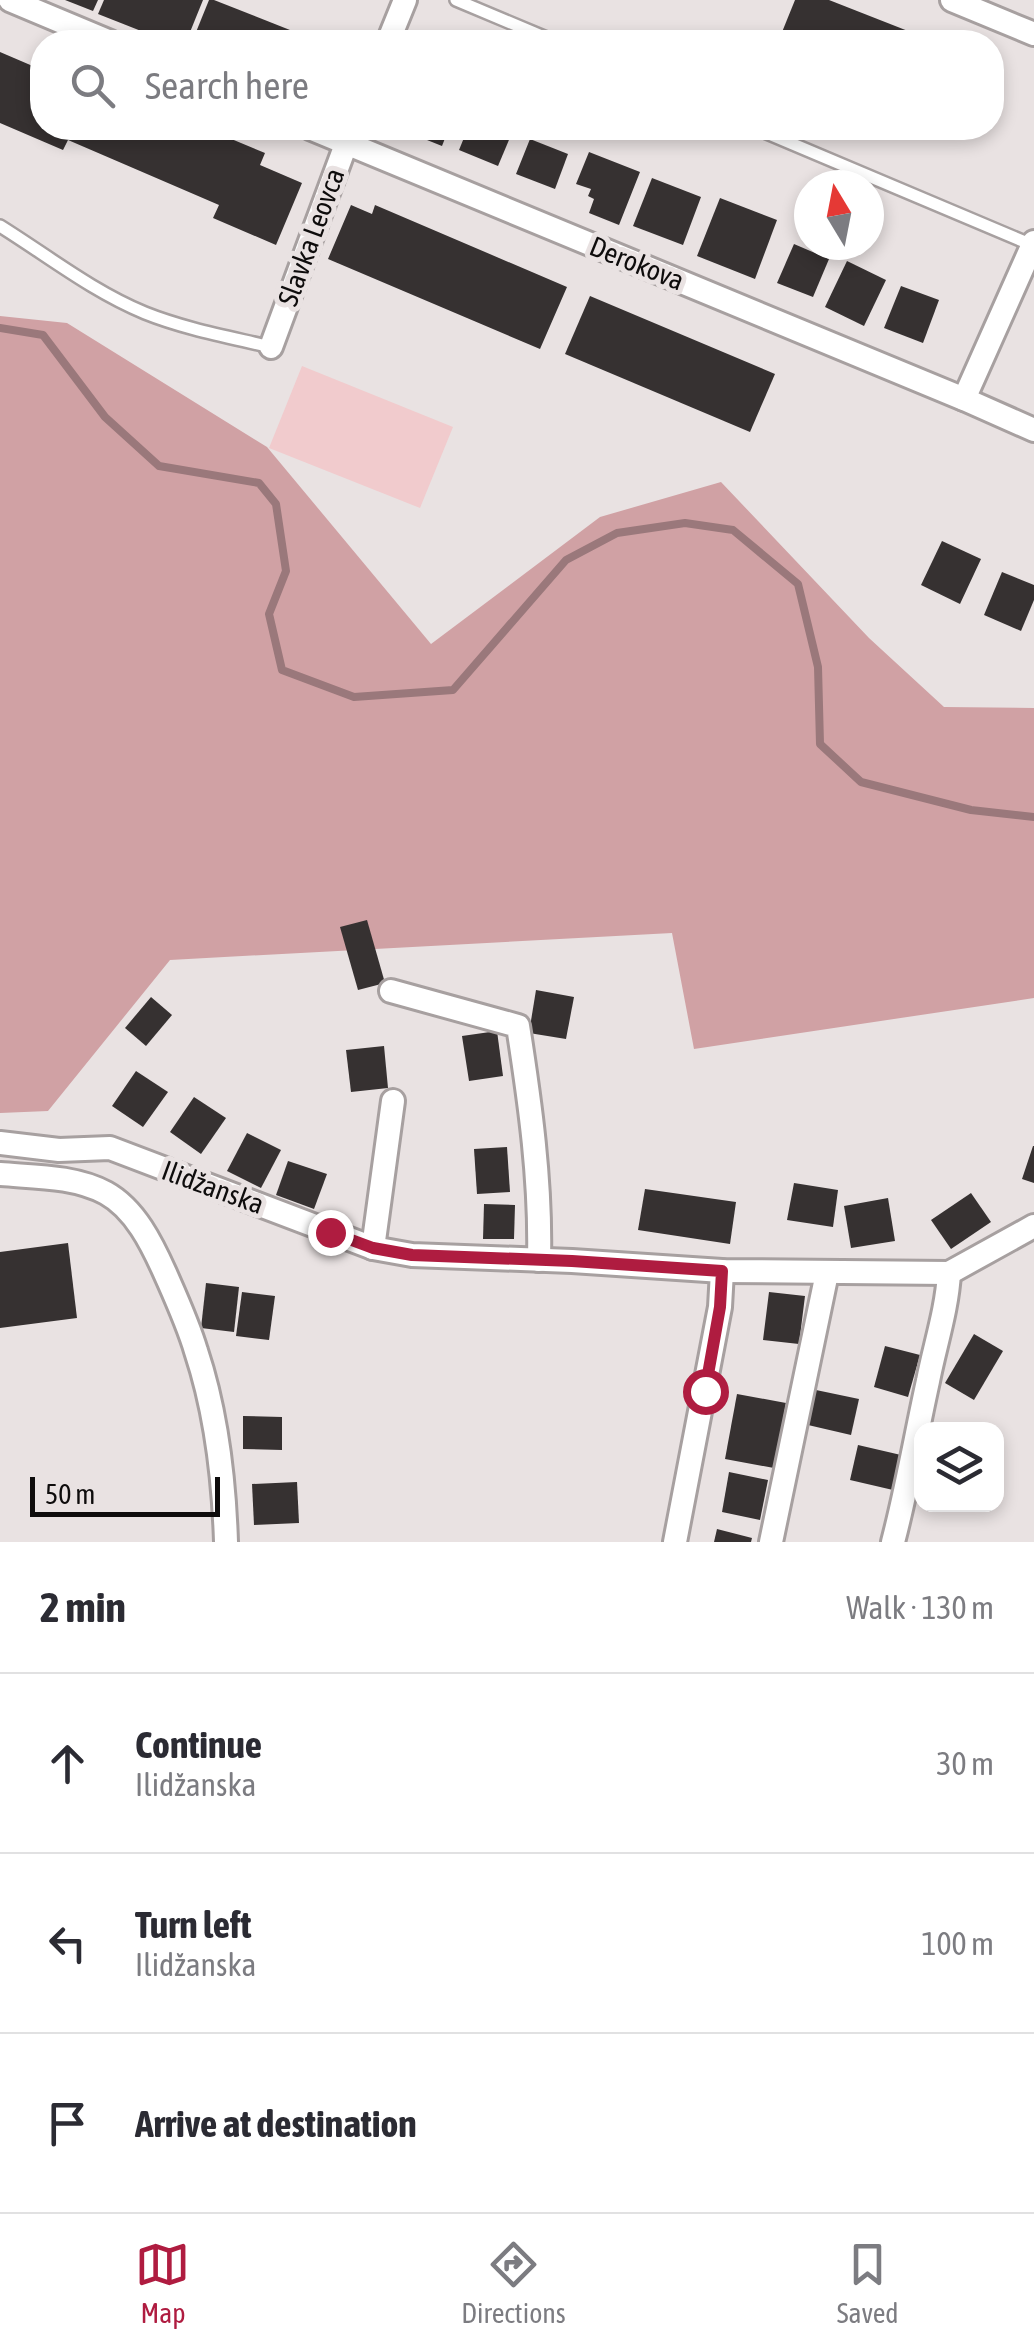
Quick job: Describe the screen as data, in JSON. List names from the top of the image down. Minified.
{"streets":{"street":["Slavka Leovca","Derokova","Ilidžanska"]},"scale_bar":"50 m","north":"top","page":{"search":"Search here","scale":"50 m","heading":["2 min","Walk · 130 m"],"list":[["Continue","Ilidžanska","30 m"],["Turn left","Ilidžanska","100 m"],"Arrive at destination"],"nav":["Map","Directions","Saved"]}}
